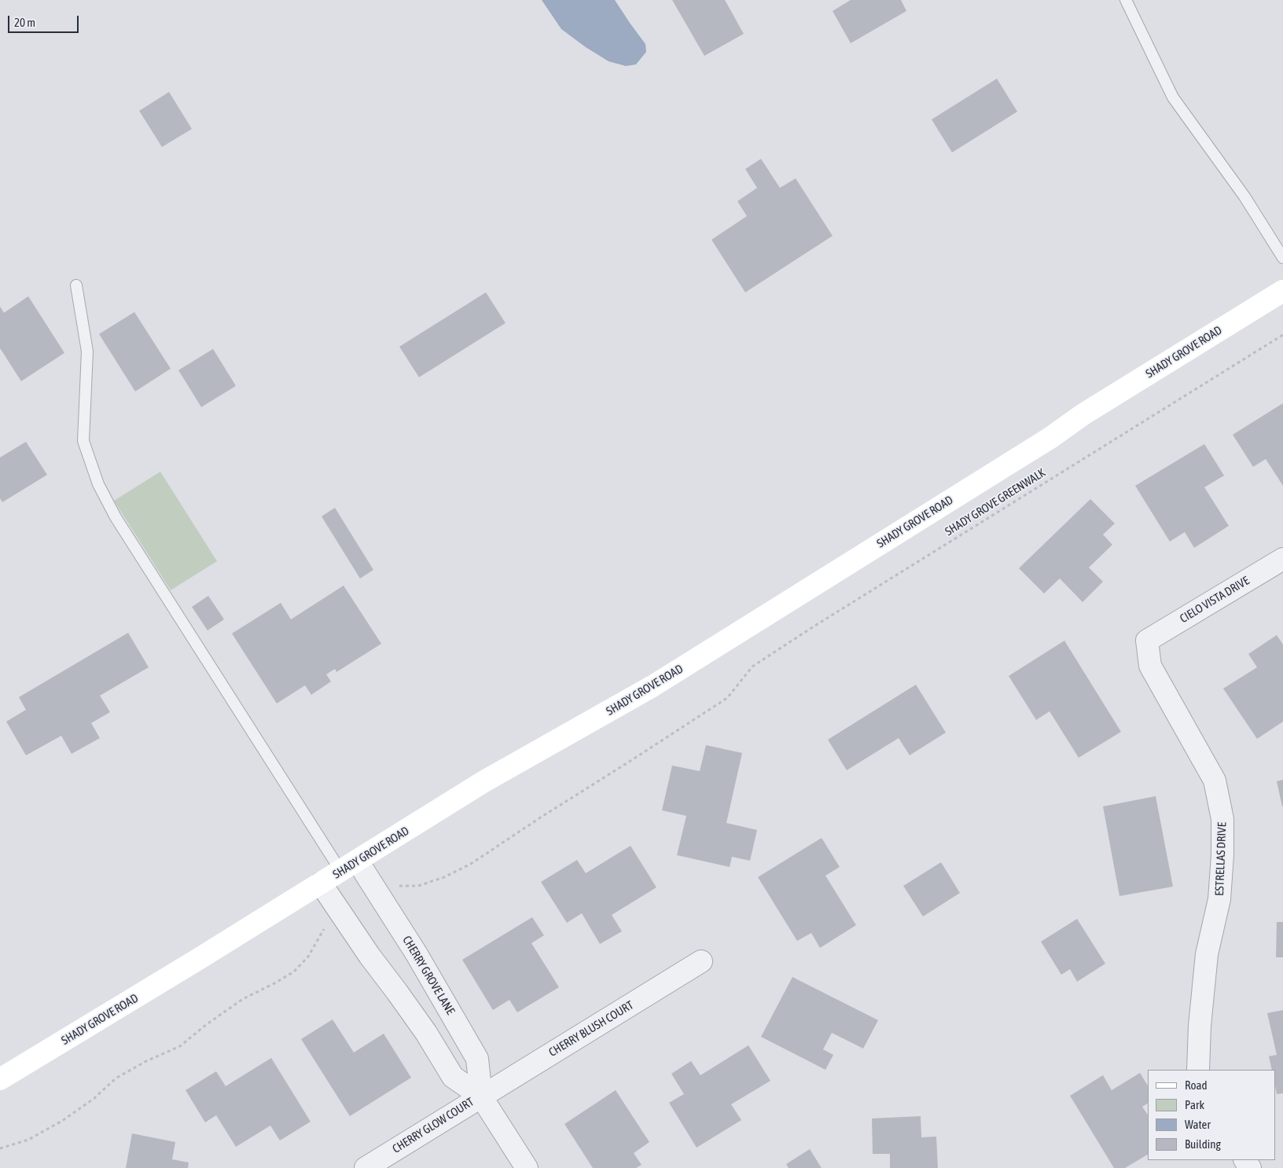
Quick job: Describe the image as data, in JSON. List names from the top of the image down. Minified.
{"streets":{"main road":["SHADY GROVE ROAD"],"street":["CIELO VISTA DRIVE","ESTRELLAS DRIVE","CHERRY GROVE LANE","CHERRY BLUSH COURT","CHERRY GLOW COURT"],"path":["SHADY GROVE GREENWALK"]},"crossings":[["SHADY GROVE ROAD","CHERRY GROVE LANE"],["CIELO VISTA DRIVE","ESTRELLAS DRIVE"],["CHERRY GROVE LANE","CHERRY BLUSH COURT"],["CHERRY GROVE LANE","CHERRY GLOW COURT"],["CHERRY BLUSH COURT","CHERRY GLOW COURT"]],"legend":["Road","Park","Water","Building"],"scale_bar":"20 m"}
